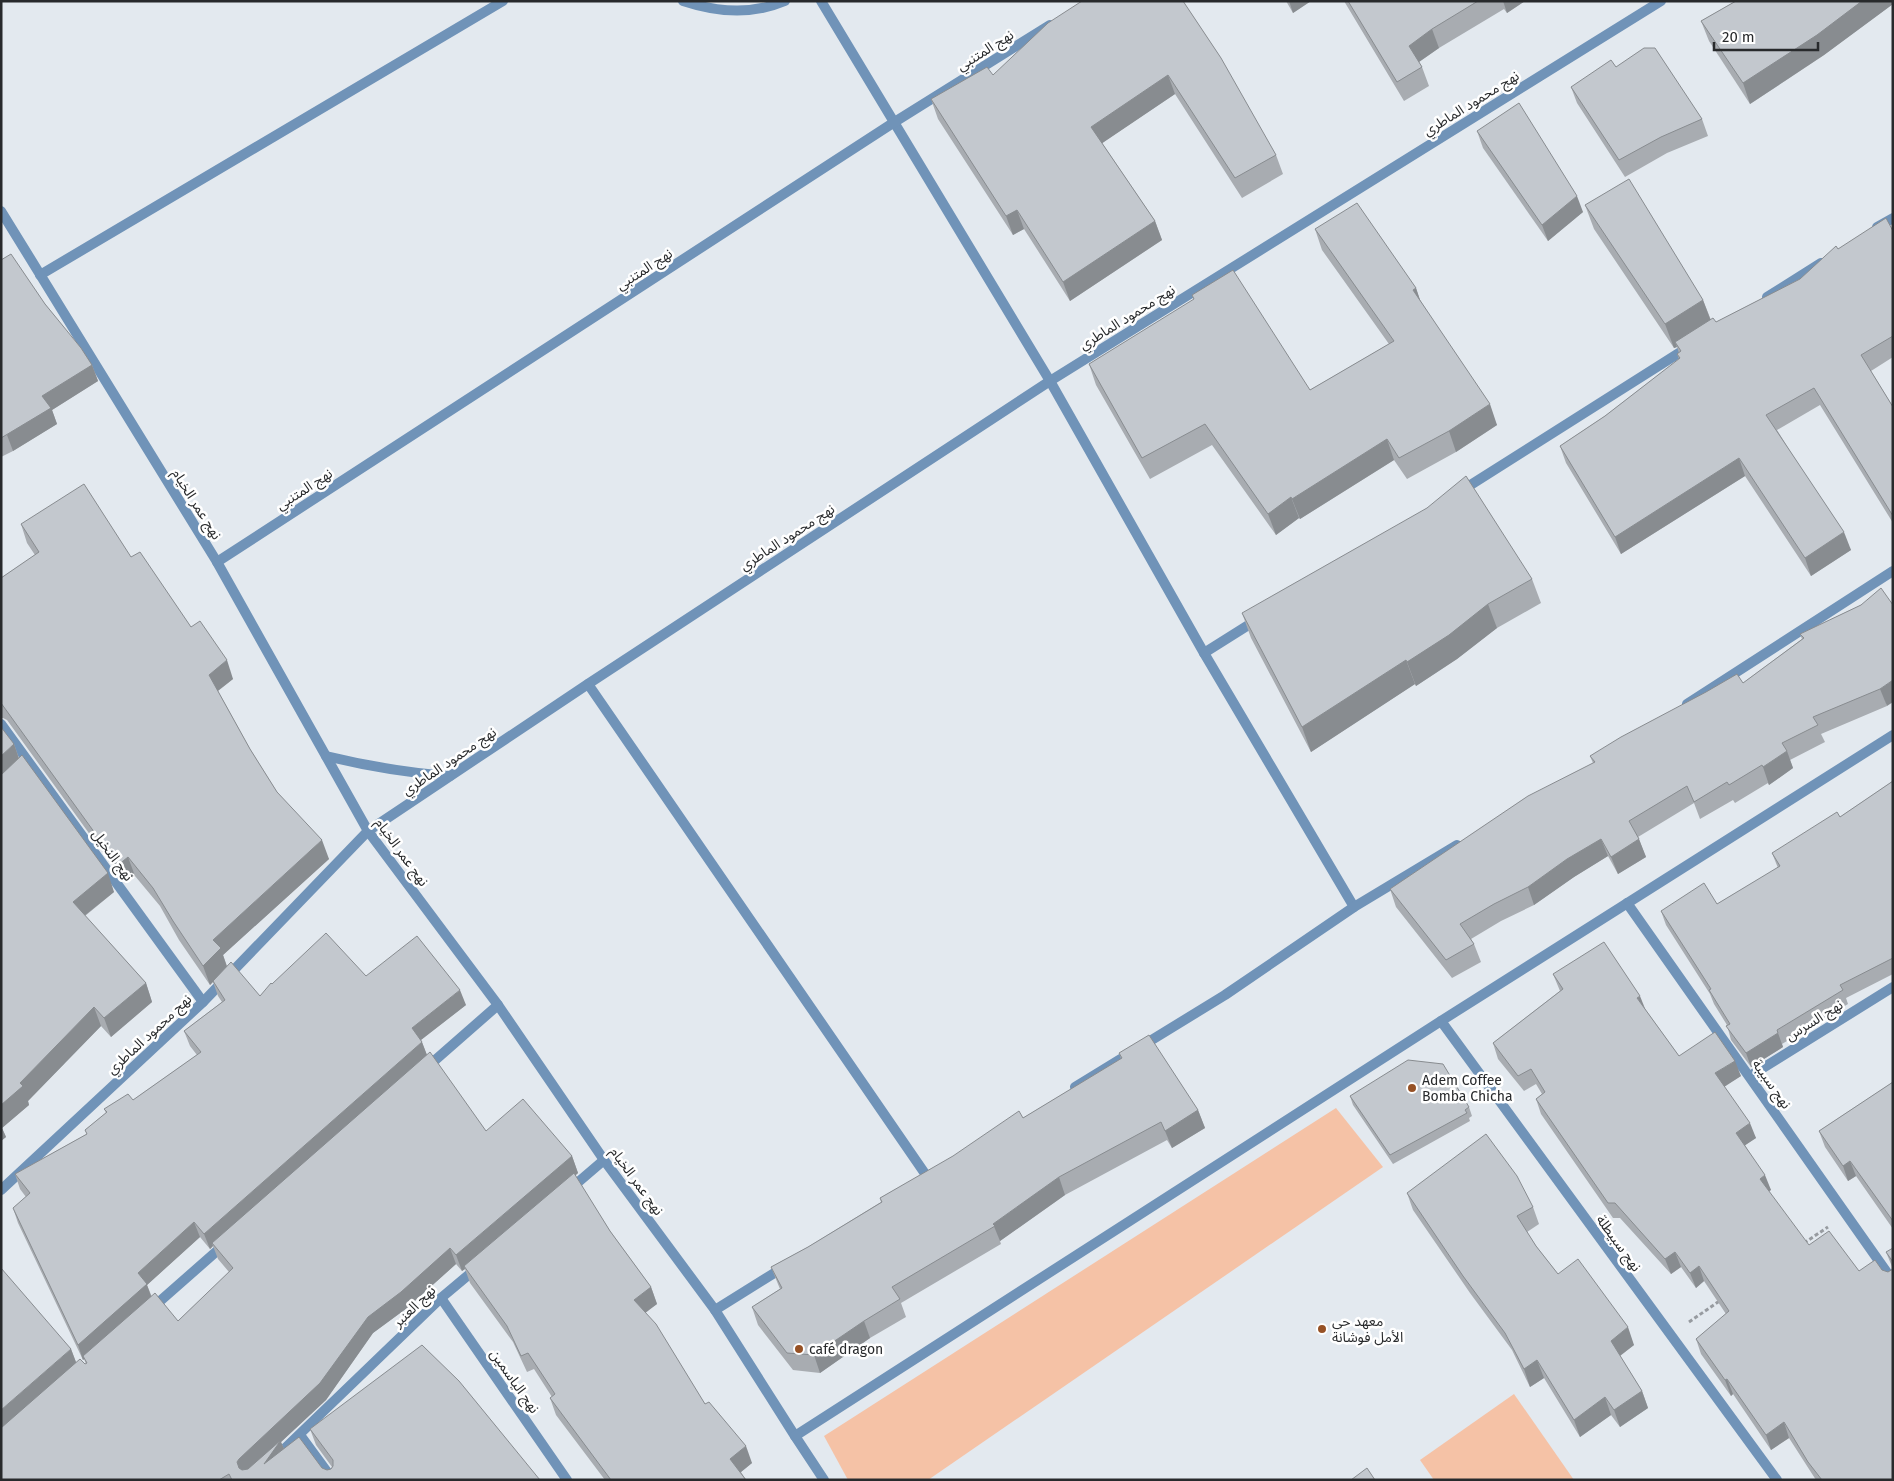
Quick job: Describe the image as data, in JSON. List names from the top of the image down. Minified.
{"streets":{"street":["نهج المتنبي","نهج محمود الماطري","نهج عمر الخيام","نهج النخيل","نهج السرس","نهج سبيبة","نهج سبيطلة","نهج العنبر","نهج الياسمين"]},"crossings":[["نهج المتنبي","نهج عمر الخيام"],["نهج محمود الماطري","نهج عمر الخيام"],["نهج محمود الماطري","نهج النخيل"],["نهج السرس","نهج سبيبة"],["نهج العنبر","نهج الياسمين"]],"places":["Adem Coffee Bomba Chicha","معهد حي الأمل فوشانة","café dragon"],"scale_bar":"20 m"}
